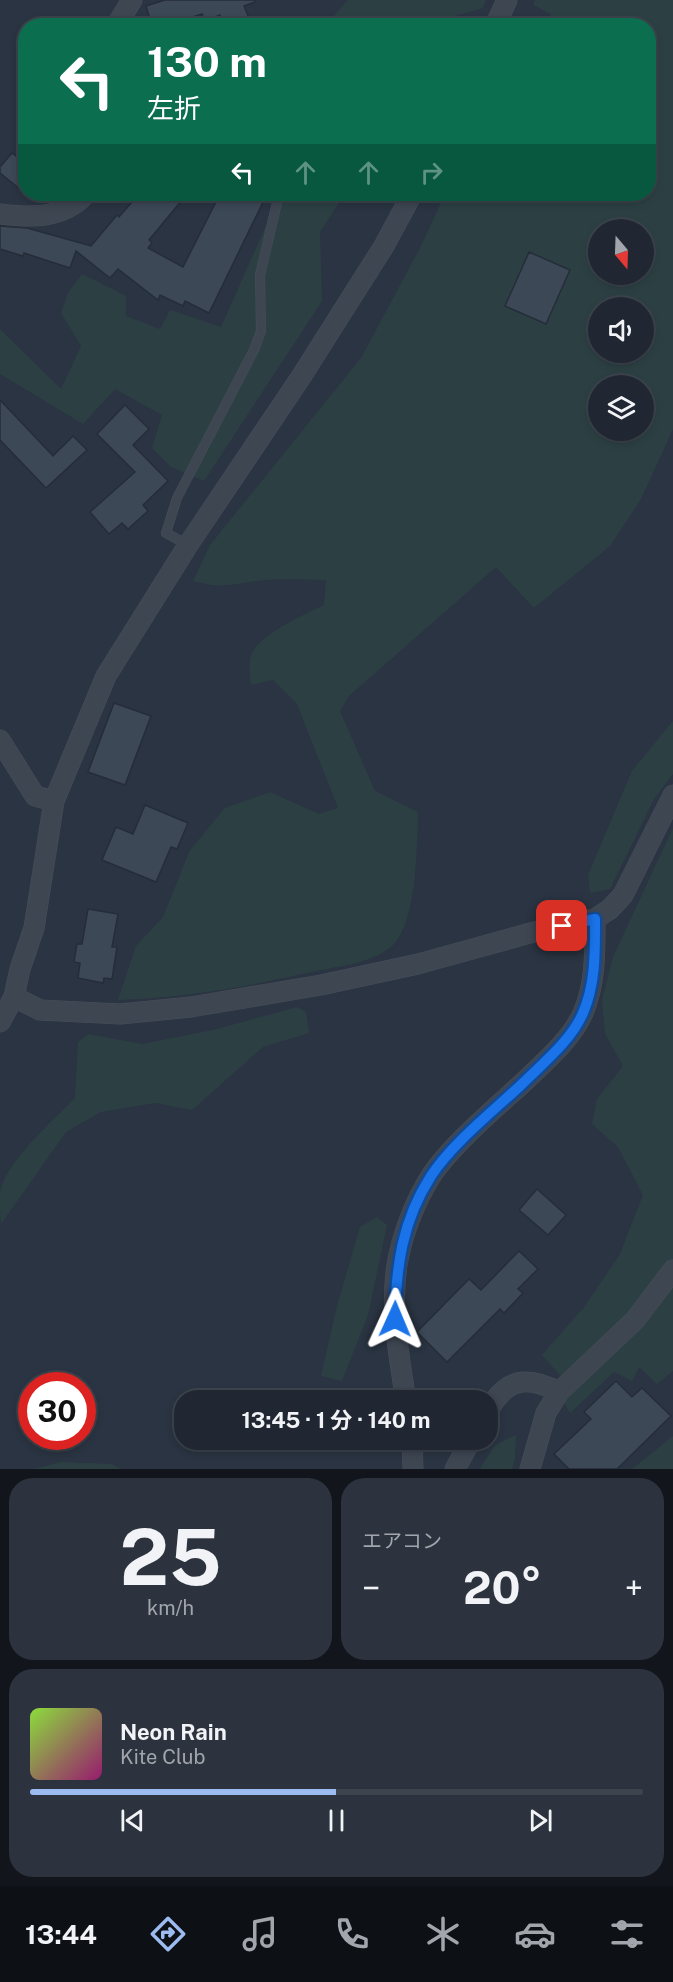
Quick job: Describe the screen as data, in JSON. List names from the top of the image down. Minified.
{"north":"bottom","page":{"turn":["130 m","左折"],"limit":"30","trip":"13:45 · 1 分 · 140 m","tile":[["25","km/h"],"エアコン"],"heat":["−","20°","+"],"song":["Neon Rain","Kite Club"],"tabs":"13:44"}}
